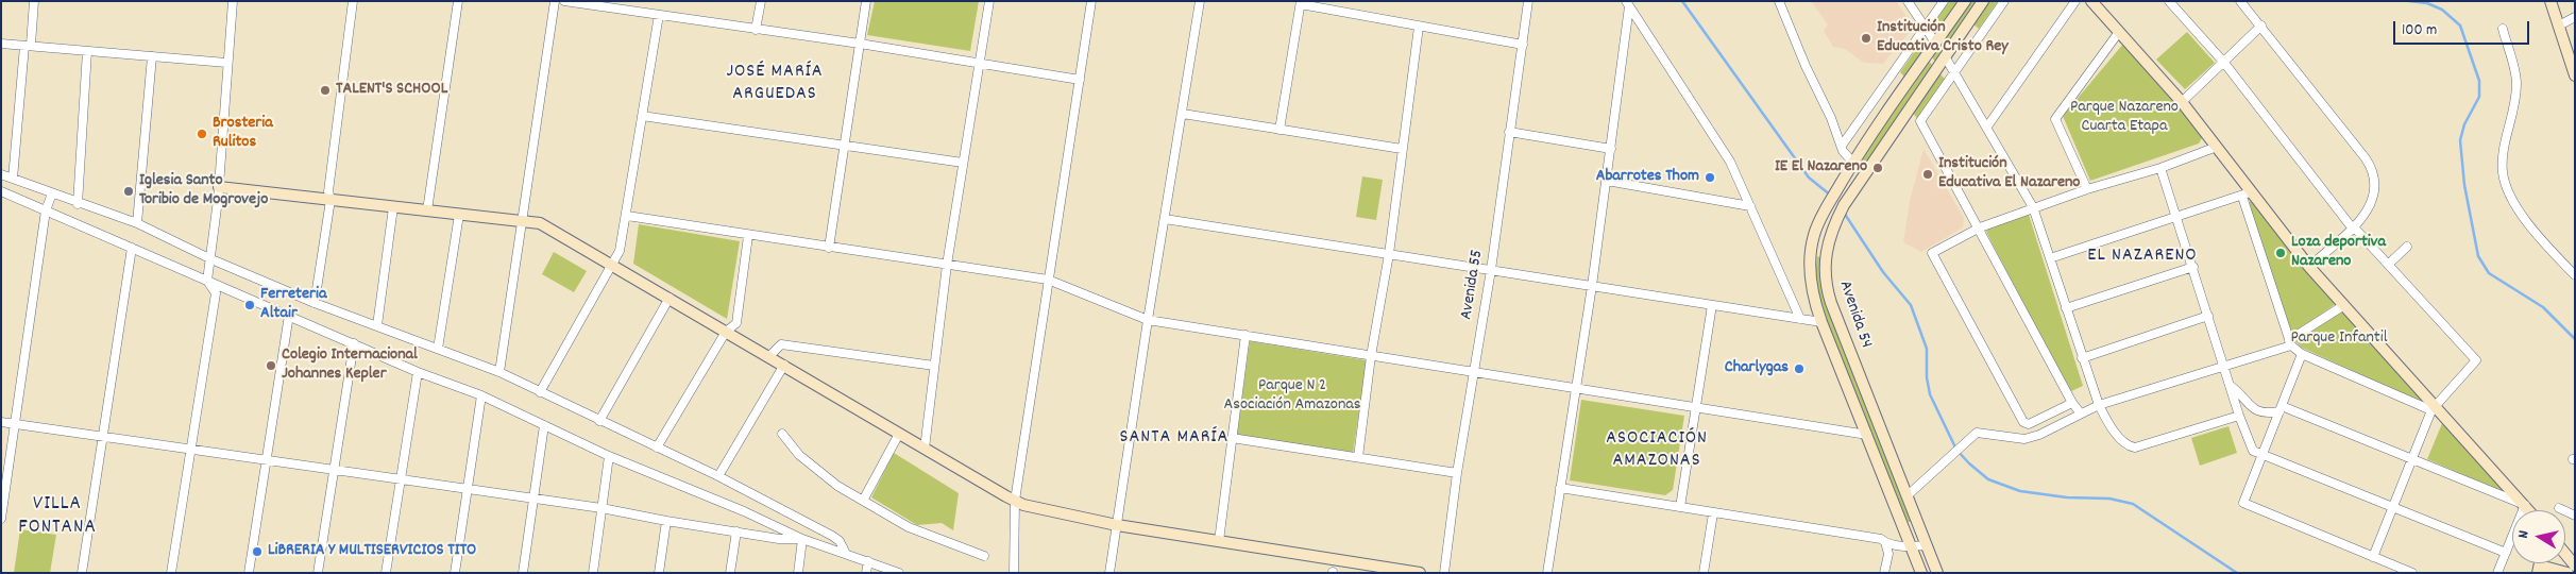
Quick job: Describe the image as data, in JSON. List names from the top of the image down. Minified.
{"streets":{"street":["Avenida 55","Avenida 54"]},"districts":["JOSÉ MARÍA ARGUEDAS","EL NAZARENO","SANTA MARÍA","ASOCIACIÓN AMAZONAS","VILLA FONTANA"],"parks":["Parque Nazareno Cuarta Etapa","Parque Infantil","Parque N 2 Asociación Amazonas"],"places":["Institución Educativa Cristo Rey","TALENT'S SCHOOL","Brosteria Rulitos","IE El Nazareno","Institución Educativa El Nazareno","Abarrotes Thom","Iglesia Santo Toribio de Mogrovejo","Loza deportiva Nazareno","Ferreteria Altair","Colegio Internacional Johannes Kepler","Charlygas","LiBRERIA Y MULTISERVICIOS TITO"],"scale_bar":"100 m","north":"left"}
